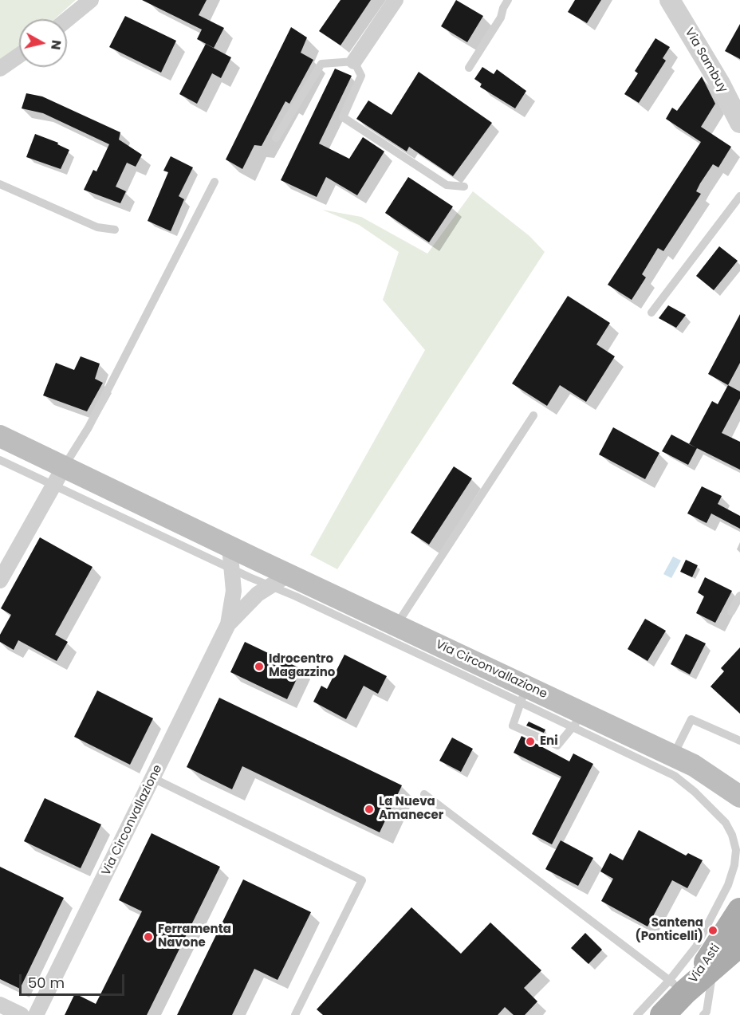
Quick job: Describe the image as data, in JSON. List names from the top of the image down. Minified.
{"streets":{"main road":["Via Circonvallazione","Via Asti"],"street":["Via Sambuy"]},"places":["Idrocentro Magazzino","Eni","La Nueva Amanecer","Santena (Ponticelli)","Ferramenta Navone"],"scale_bar":"50 m","north":"right"}
